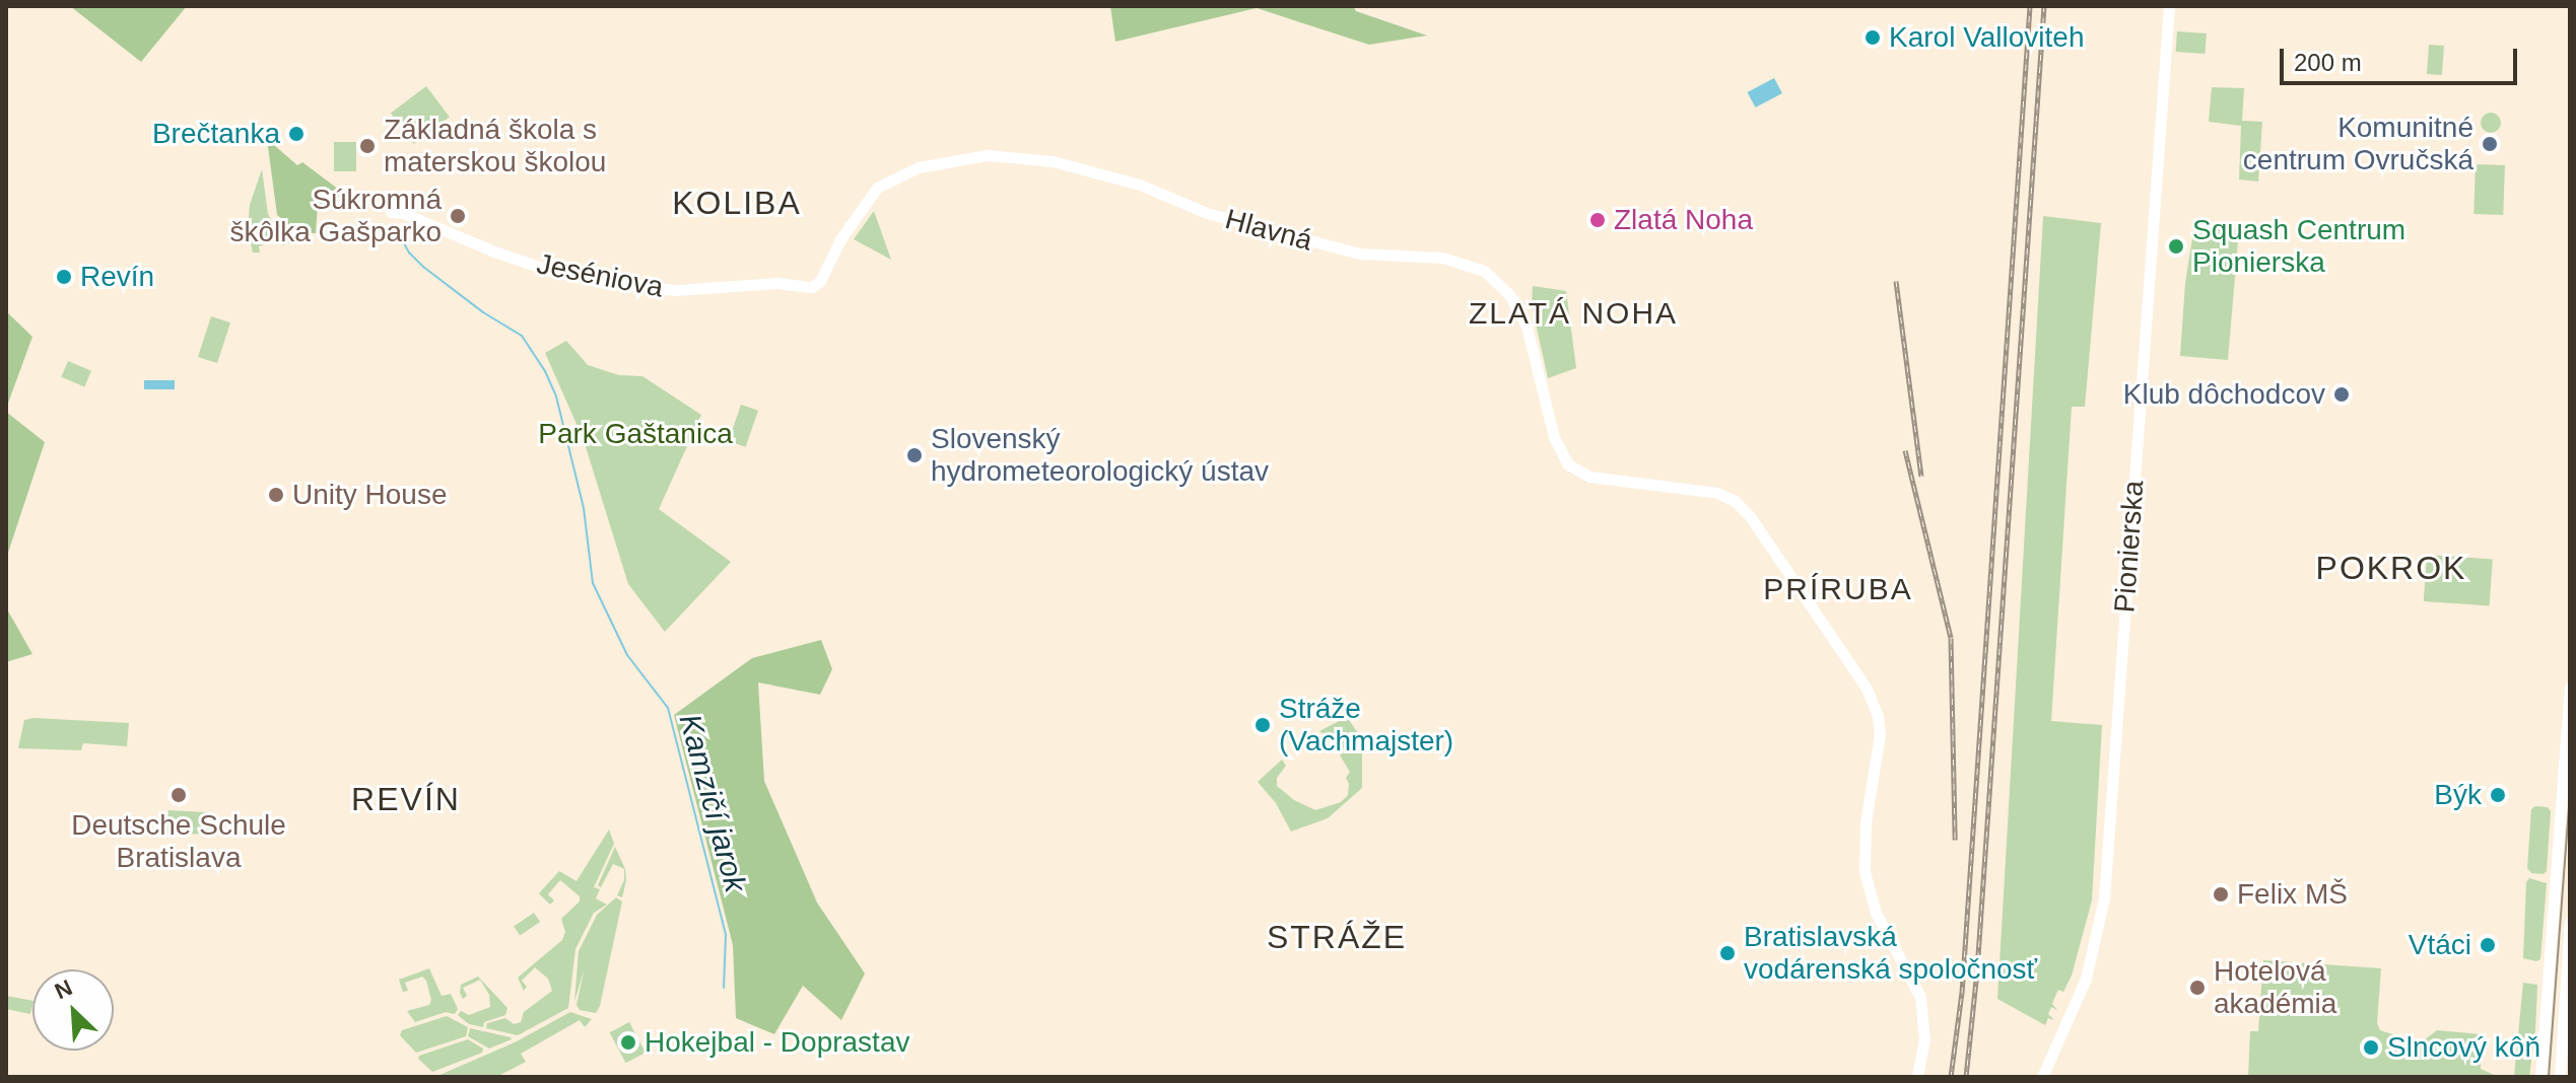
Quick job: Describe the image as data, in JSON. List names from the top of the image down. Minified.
{"streets":{"street":["Hlavná","Jeséniova","Pionierska"]},"crossings":[["Hlavná","Jeséniova"]],"districts":["KOLIBA","ZLATÁ NOHA","POKROK","PRÍRUBA","REVÍN","STRÁŽE"],"water":["Kamzičí jarok"],"parks":["Park Gaštanica"],"places":["Karol Valloviteh","Brečtanka","Komunitné centrum Ovručská","Základná škola s materskou školou","Súkromná škôlka Gašparko","Zlatá Noha","Squash Centrum Pionierska","Revín","Klub dôchodcov","Slovenský hydrometeorologický ústav","Unity House","Stráže (Vachmajster)","Deutsche Schule Bratislava","Býk","Felix MŠ","Vtáci","Bratislavská vodárenská spoločnosť","Hotelová akadémia","Hokejbal - Doprastav","Slncový kôň"],"scale_bar":"200 m","north":"top left"}
